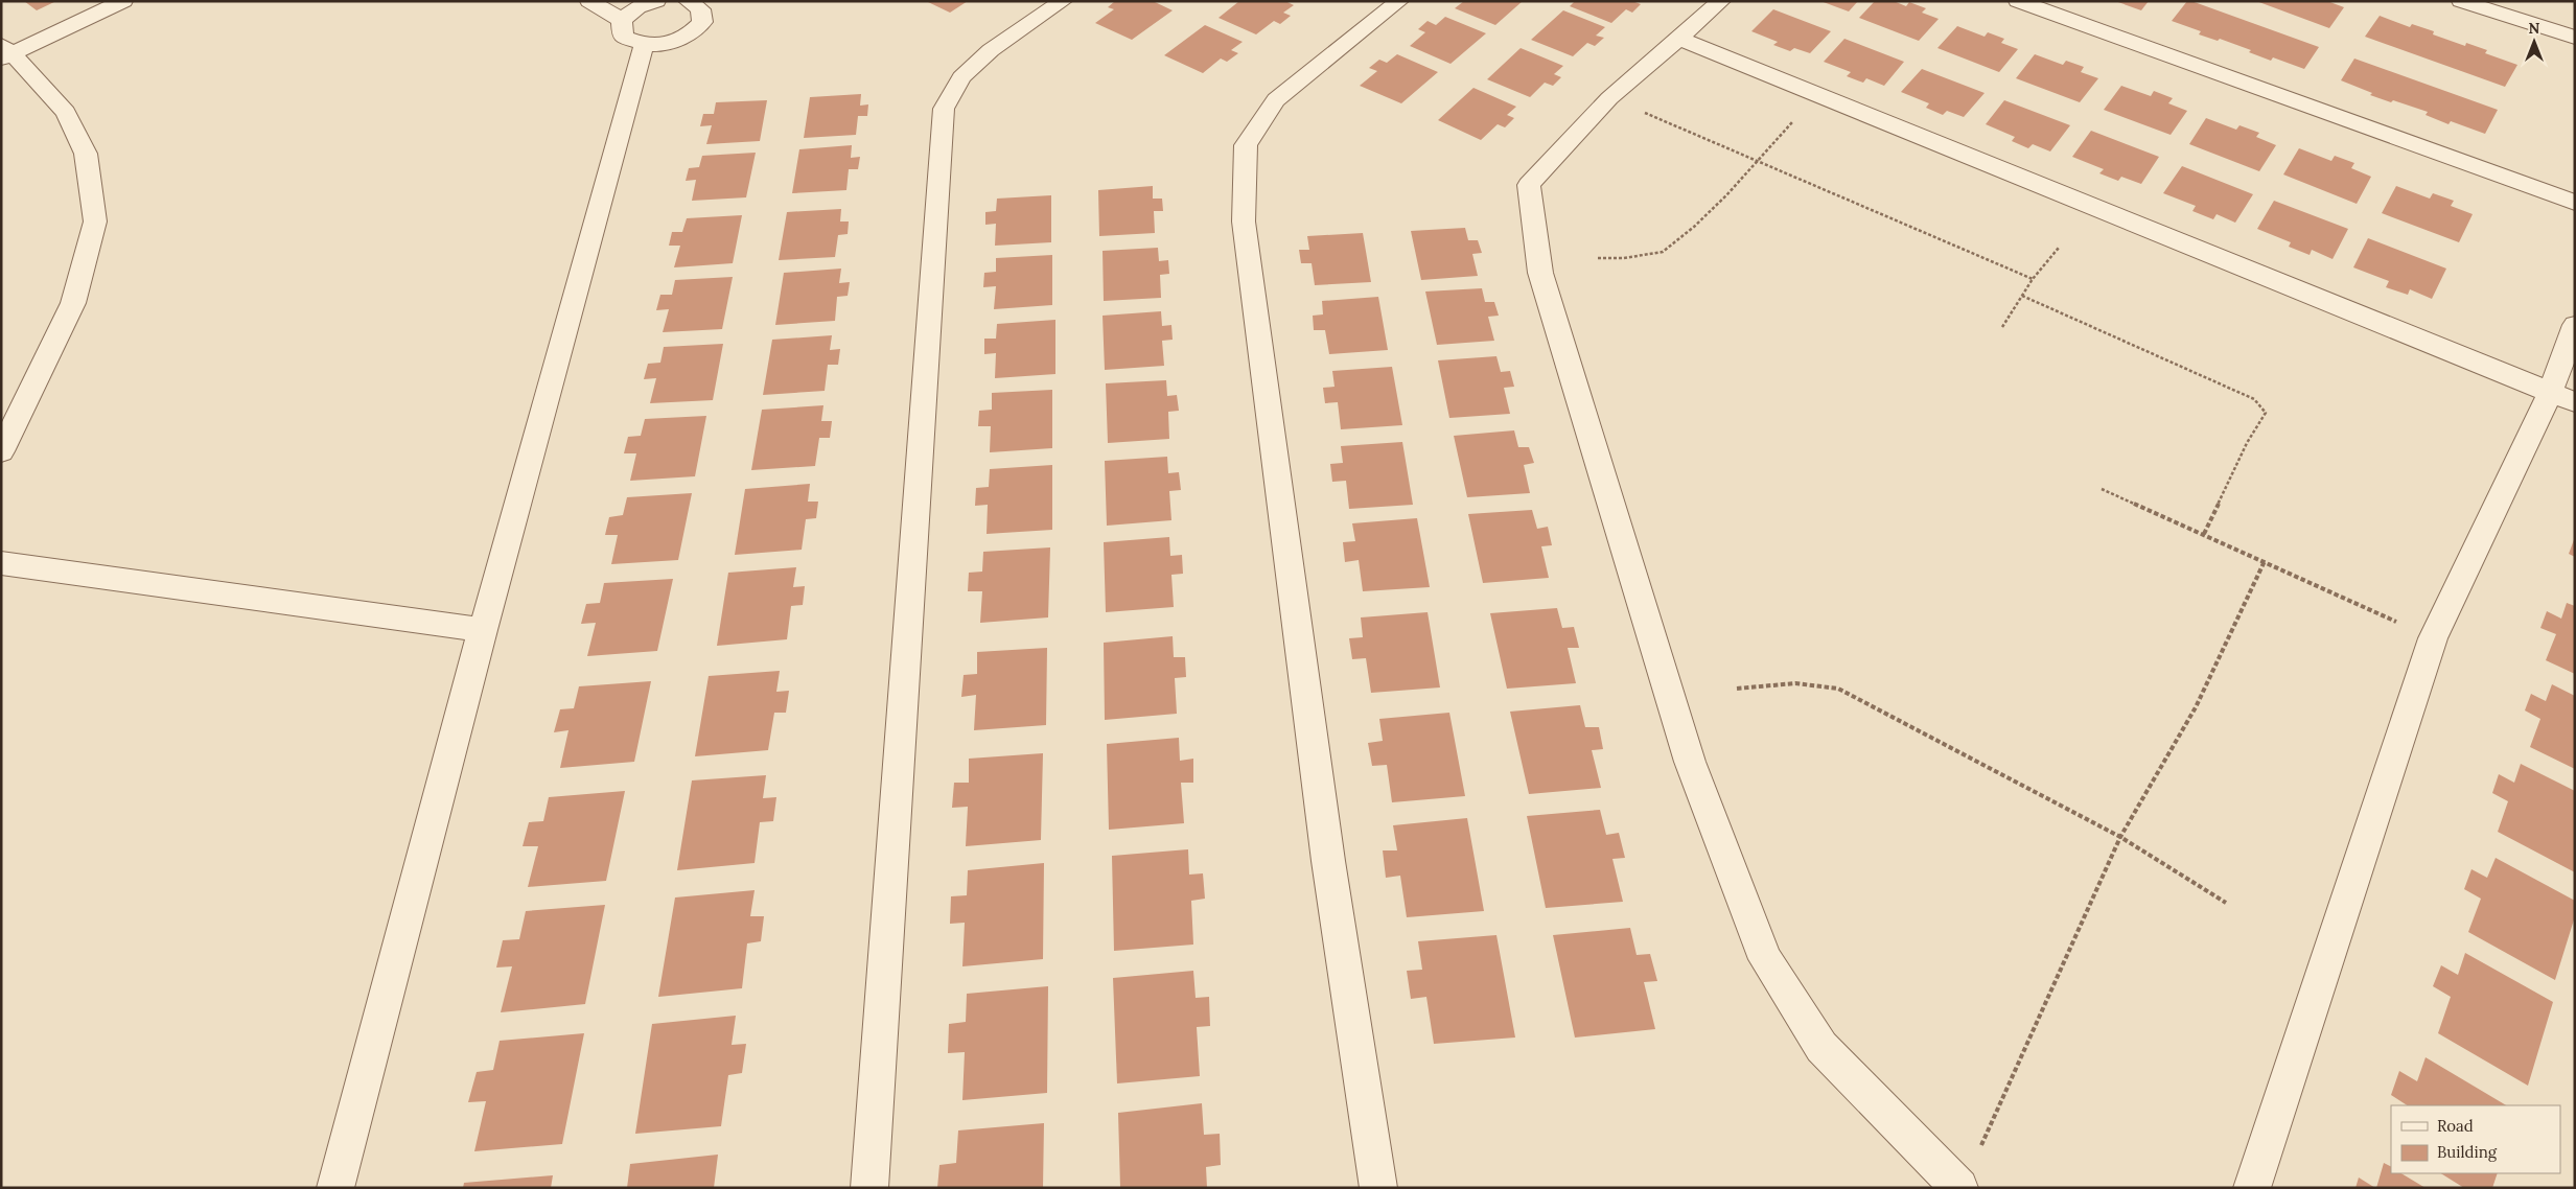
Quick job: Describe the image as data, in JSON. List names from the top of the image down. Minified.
{"legend":["Road","Building"],"north":"top"}
